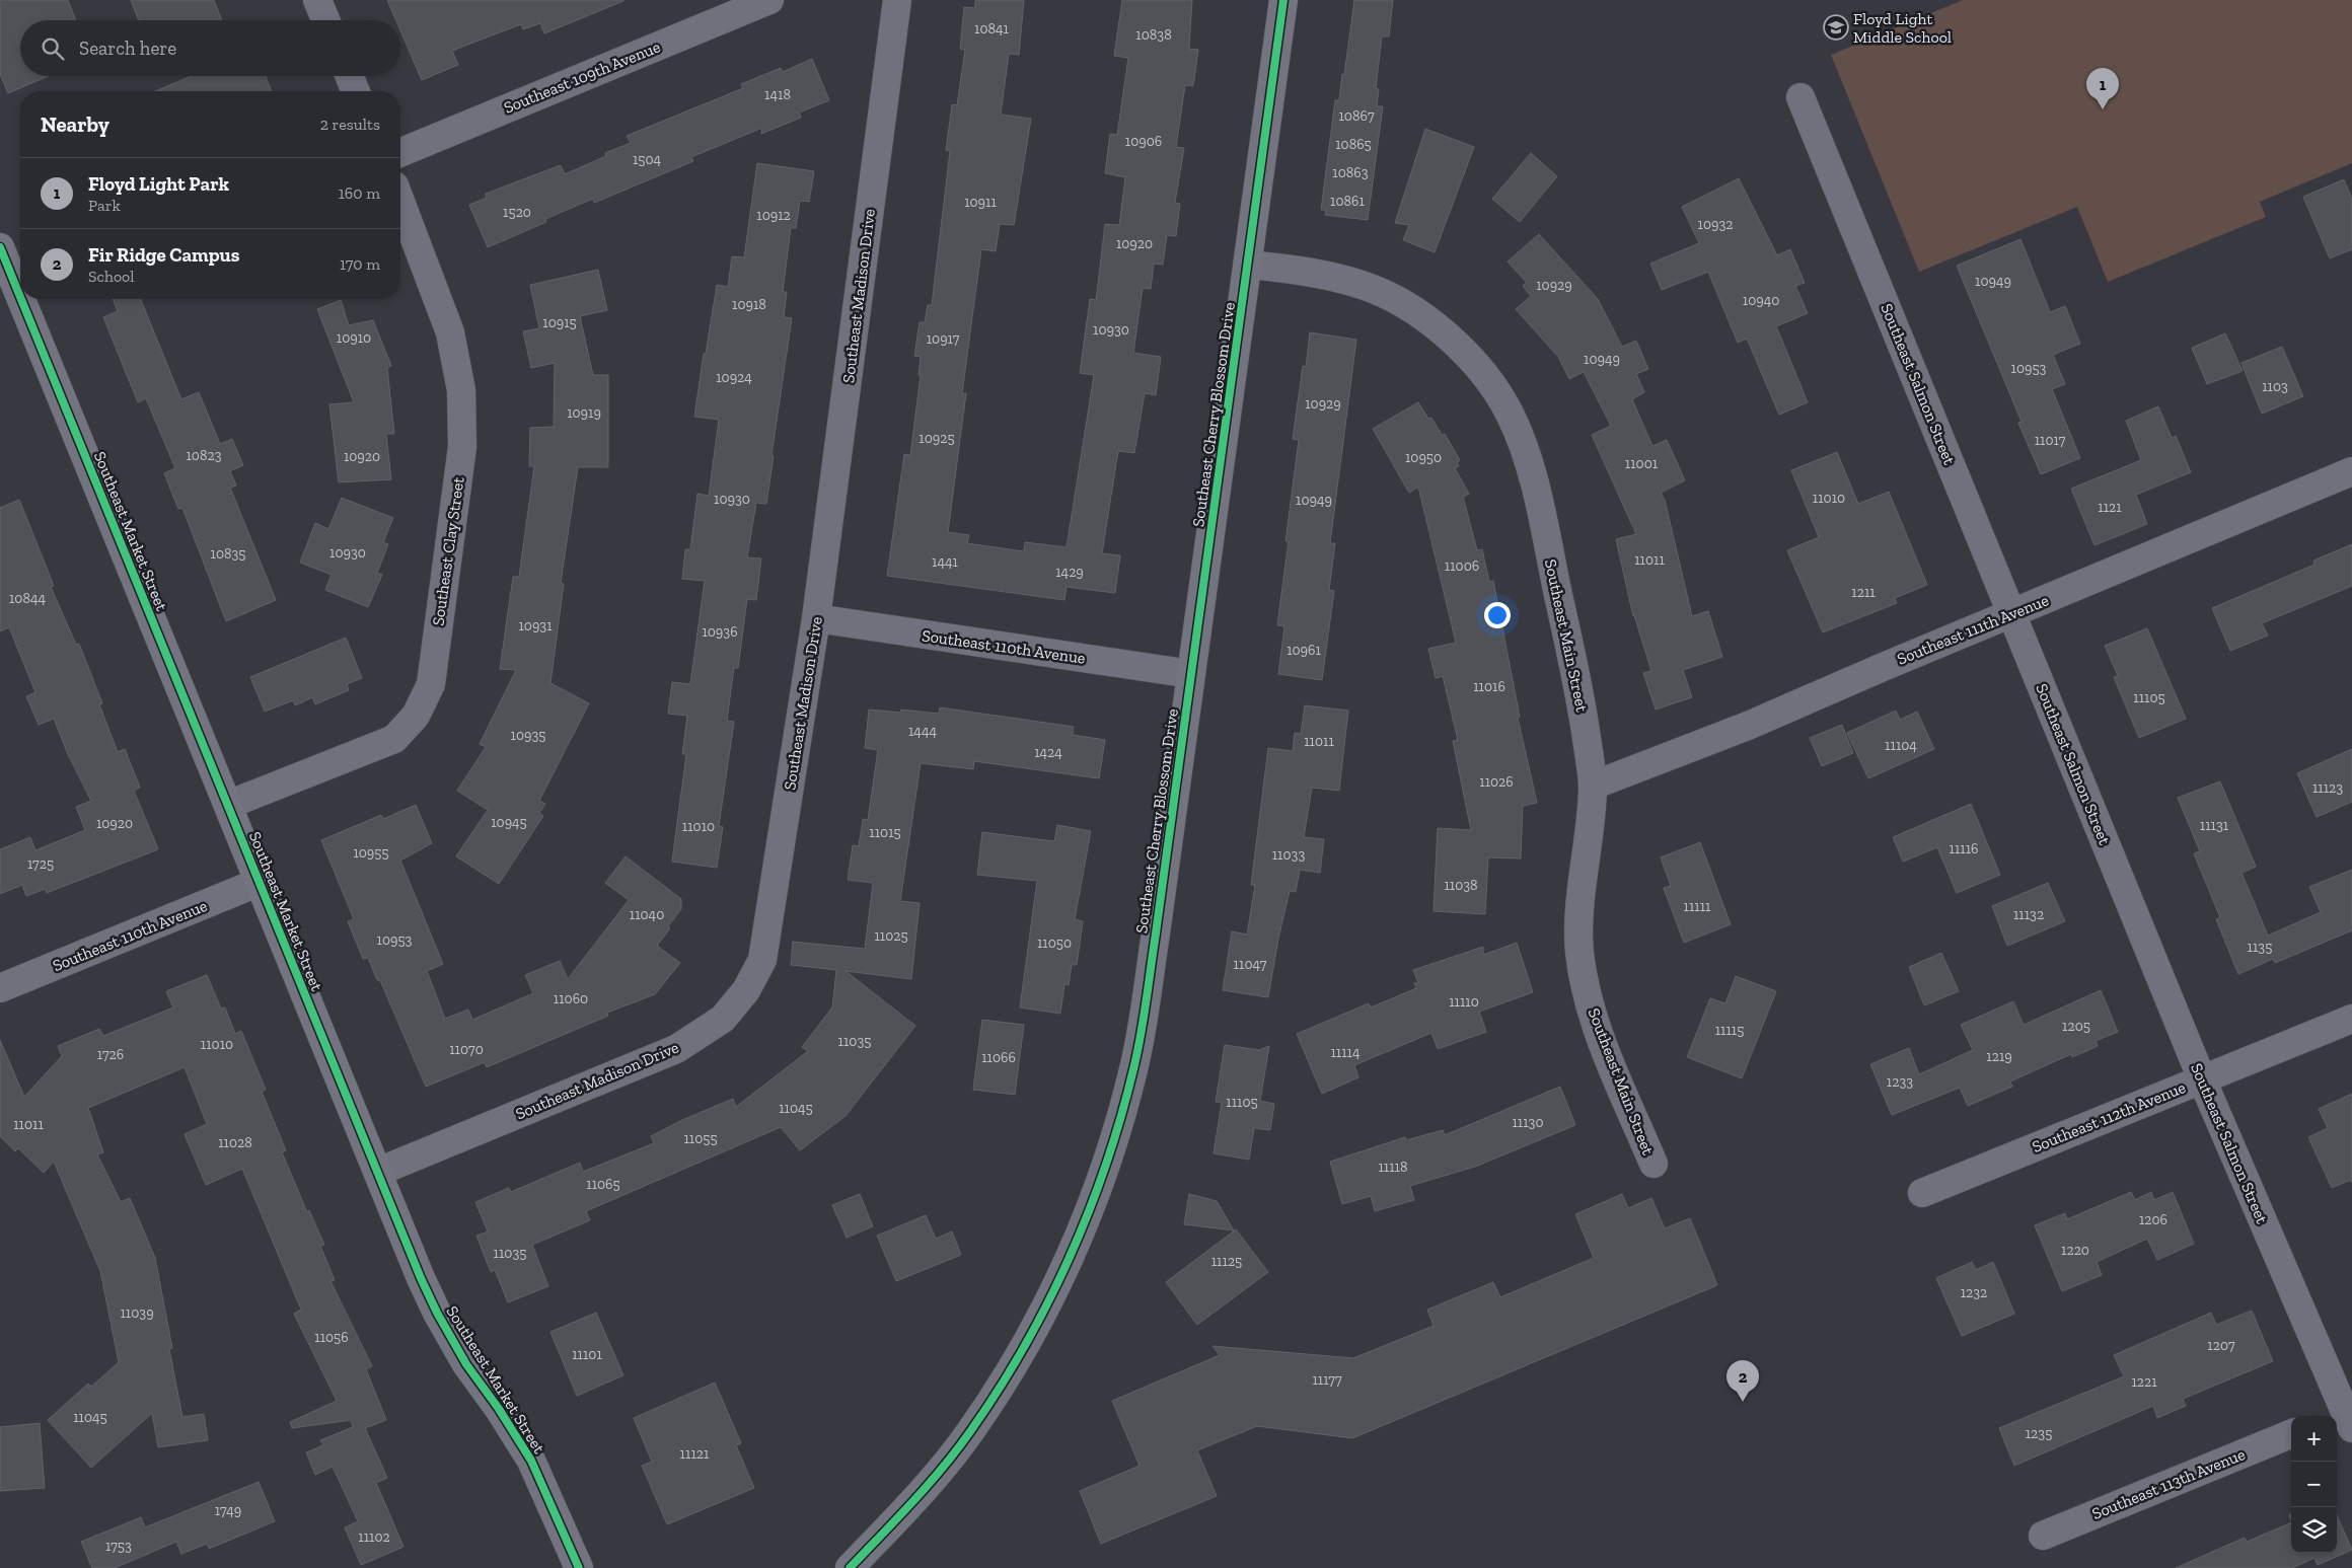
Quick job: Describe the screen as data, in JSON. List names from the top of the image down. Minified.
{"streets":{"main road":["Southeast Cherry Blossom Drive","Southeast Market Street"],"street":["Southeast 109th Avenue","Southeast Madison Drive","Southeast Salmon Street","Southeast Clay Street","Southeast 111th Avenue","Southeast Main Street","Southeast 110th Avenue","Southeast 112th Avenue","Southeast 113th Avenue"]},"crossings":[["Southeast Madison Drive","Southeast Market Street"],["Southeast Madison Drive","Southeast 110th Avenue"],["Southeast Salmon Street","Southeast 111th Avenue"],["Southeast Salmon Street","Southeast 112th Avenue"],["Southeast Cherry Blossom Drive","Southeast Main Street"],["Southeast Cherry Blossom Drive","Southeast 110th Avenue"],["Southeast Market Street","Southeast Clay Street"],["Southeast Market Street","Southeast 110th Avenue"],["Southeast 111th Avenue","Southeast Main Street"]],"places":{"school or university":["Floyd Light Middle School"]},"house_numbers":["10841","10838","1418","10867","10906","10865","1504","10863","10861","10911","1520","10912","10932","10920","10949","10929","10940","10918","10915","10930","10910","10917","10949","10953","10924","1103","10929","10919","10925","11017","10823","10920","10950","11001","11010","10930","10949","1121","10930","10835","11011","1441","11006","1429","1211","10844","10931","10936","10961","11016","11105","1444","10935","11011","11104","1424","11026","11123","10945","10920","11131","11010","11015","11116","10955","11033","1725","11038","11111","11040","11132","11025","10953","11050","1135","11047","11060","11110","1205","11115","11035","11010","11070","11114","1726","1219","11066","1233","11105","11045","11130","11011","11055","11028","11118","11065","1206","1220","11035","11125","1232","11039","11056","1207","11101","11177","1221","11045","1235","11121","1749","11102","1753"],"page":{"search":"Search here","pins":["1","2"],"heading":["Nearby","2 results"],"list":[{"mark":"1","name":"Floyd Light Park","note":"Park","value":"160 m"},{"mark":"2","name":"Fir Ridge Campus","note":"School","value":"170 m"}],"map_buttons":["+","−"]}}
